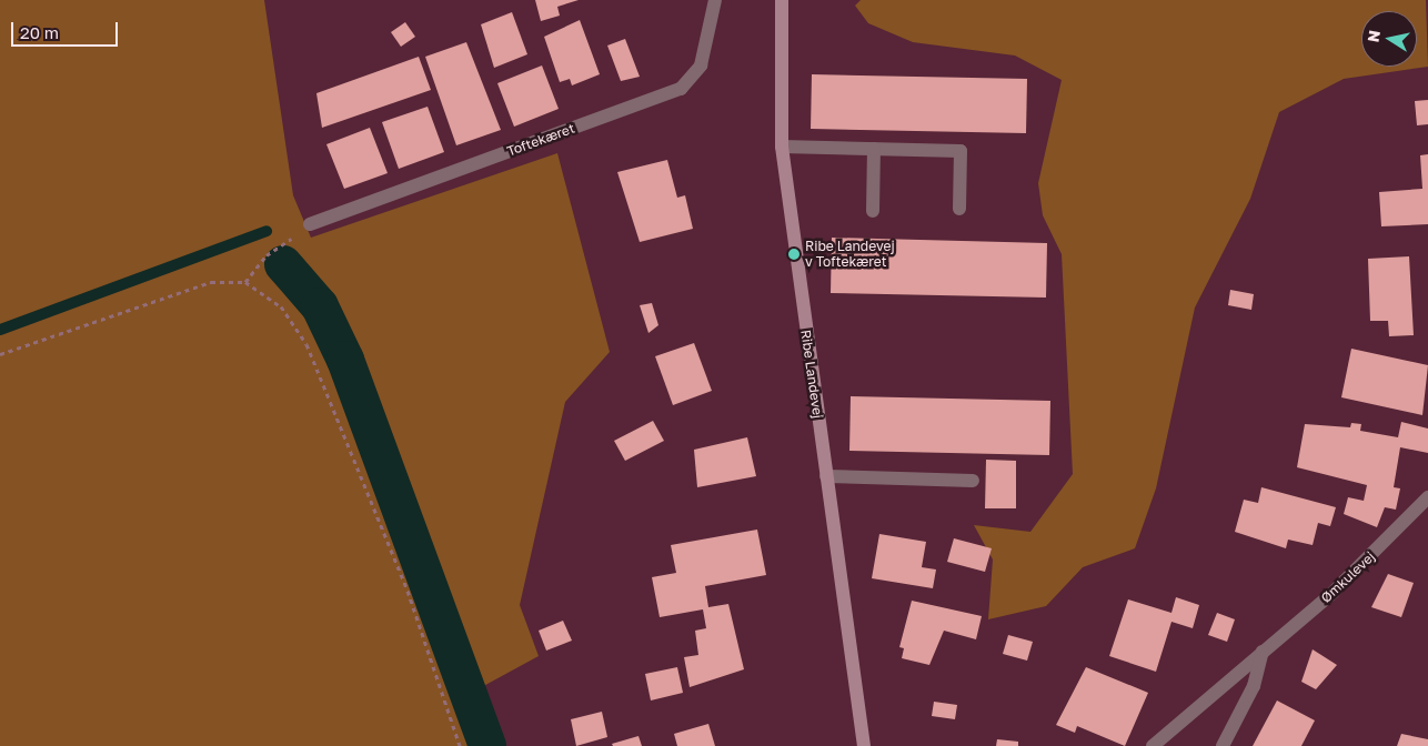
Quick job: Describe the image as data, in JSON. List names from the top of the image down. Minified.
{"streets":{"main road":["Ribe Landevej"],"street":["Toftekæret","Ømkulevej"]},"places":["Ribe Landevej v Toftekæret"],"scale_bar":"20 m","north":"left"}
